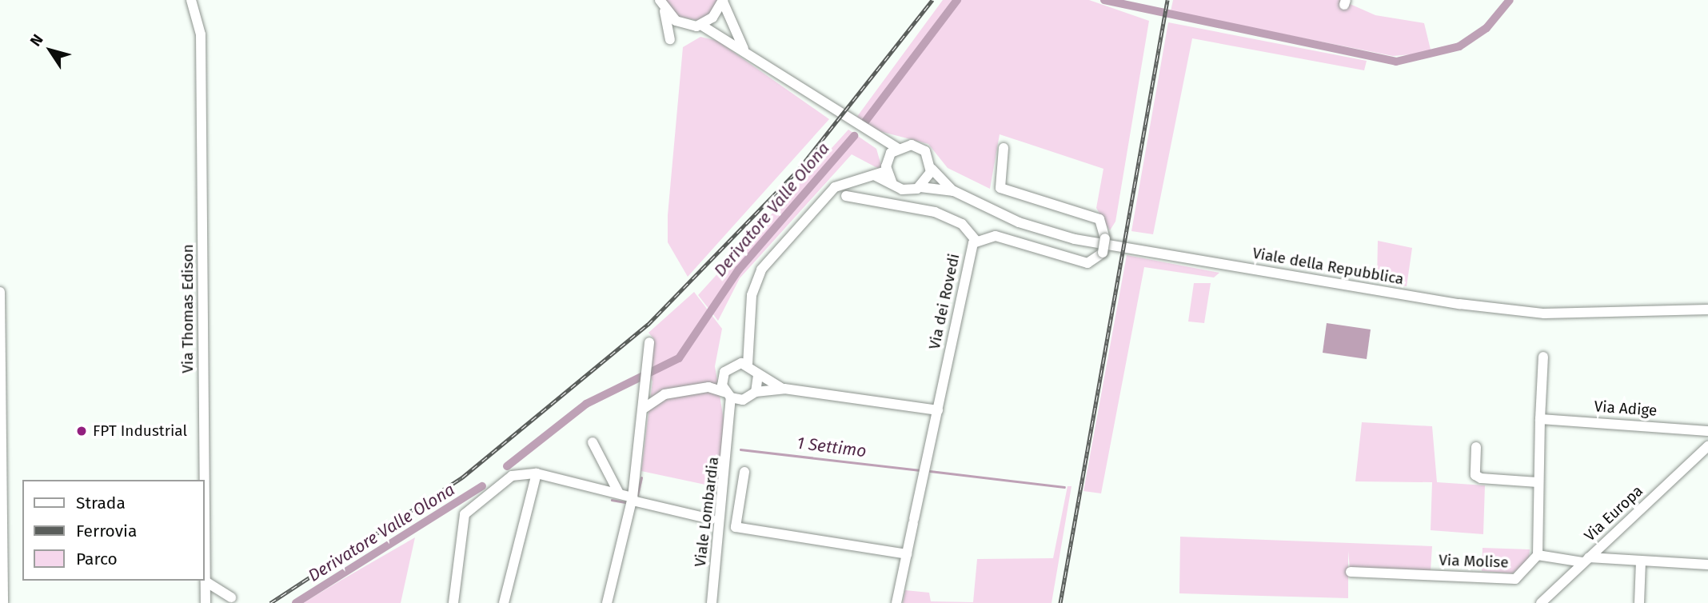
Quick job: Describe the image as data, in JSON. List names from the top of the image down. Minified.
{"streets":{"street":["Viale della Repubblica","Via dei Rovedi","Via Thomas Edison","Via Adige","Viale Lombardia","Via Europa","Via Molise"]},"water":["Derivatore Valle Olona","1 Settimo"],"places":["FPT Industrial"],"legend":["Strada","Ferrovia","Parco"],"north":"top left"}
